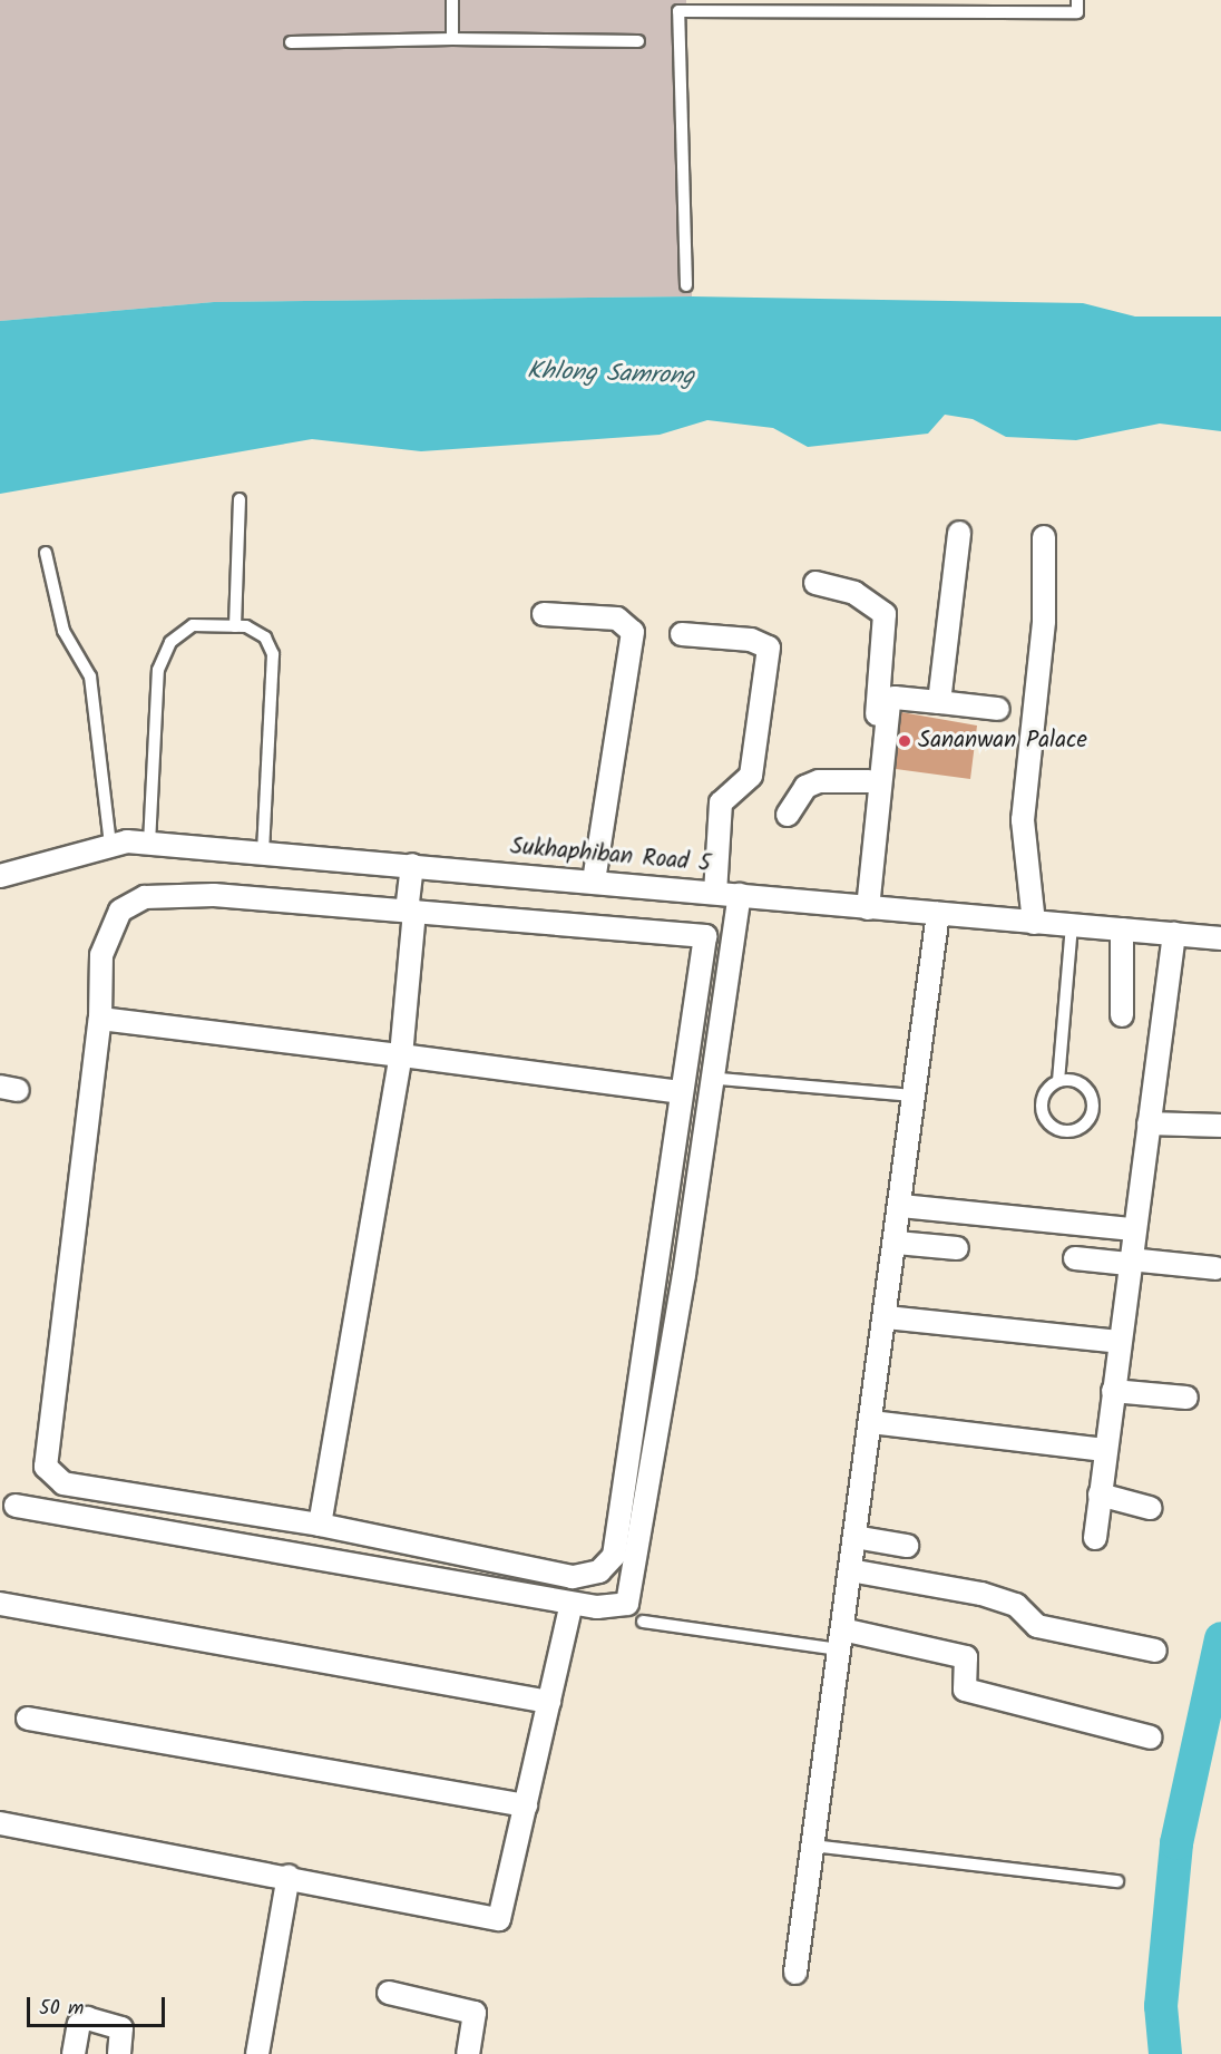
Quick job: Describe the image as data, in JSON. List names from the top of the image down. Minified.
{"streets":{"street":["Sukhaphiban Road 5"]},"water":["Khlong Samrong"],"places":["Sananwan Palace"],"scale_bar":"50 m"}
